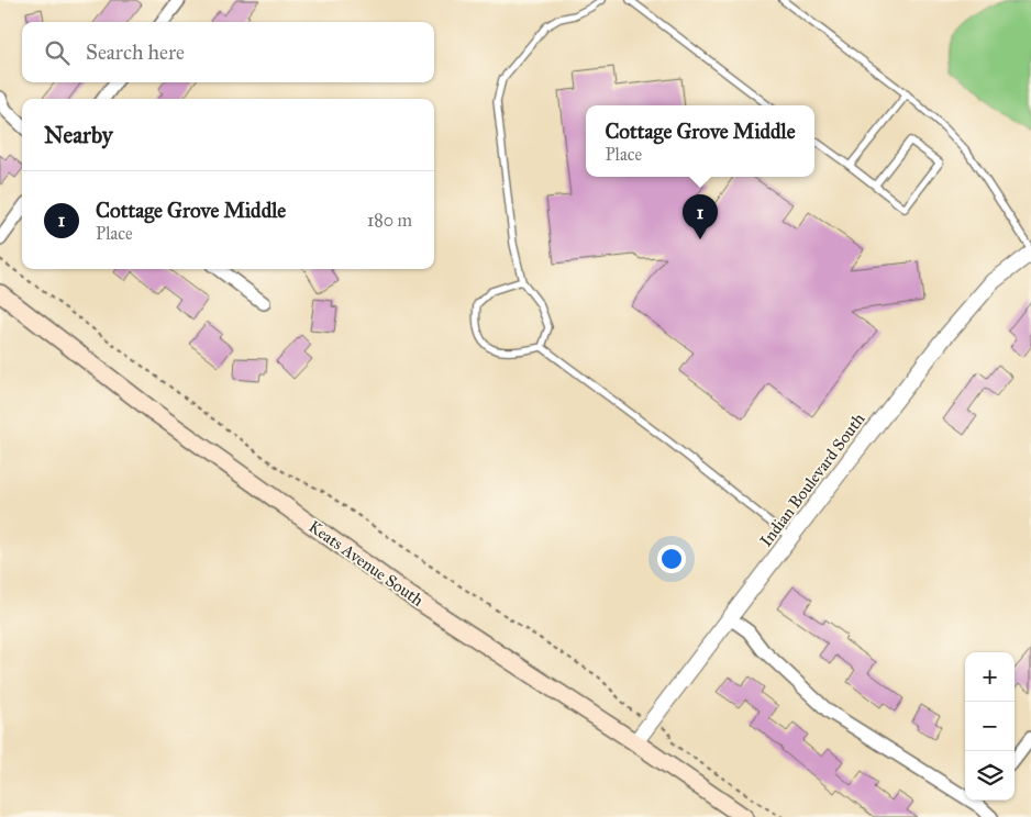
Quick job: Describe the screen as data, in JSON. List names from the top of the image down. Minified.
{"streets":{"main road":["Keats Avenue South"],"street":["Indian Boulevard South"]},"crossings":[["Indian Boulevard South","Keats Avenue South"]],"page":{"search":"Search here","heading":"Nearby","popup":["Cottage Grove Middle","Place"],"list":[{"mark":"1","name":"Cottage Grove Middle","note":"Place","value":"180 m"}],"pins":"1","map_buttons":["+","−"]}}
